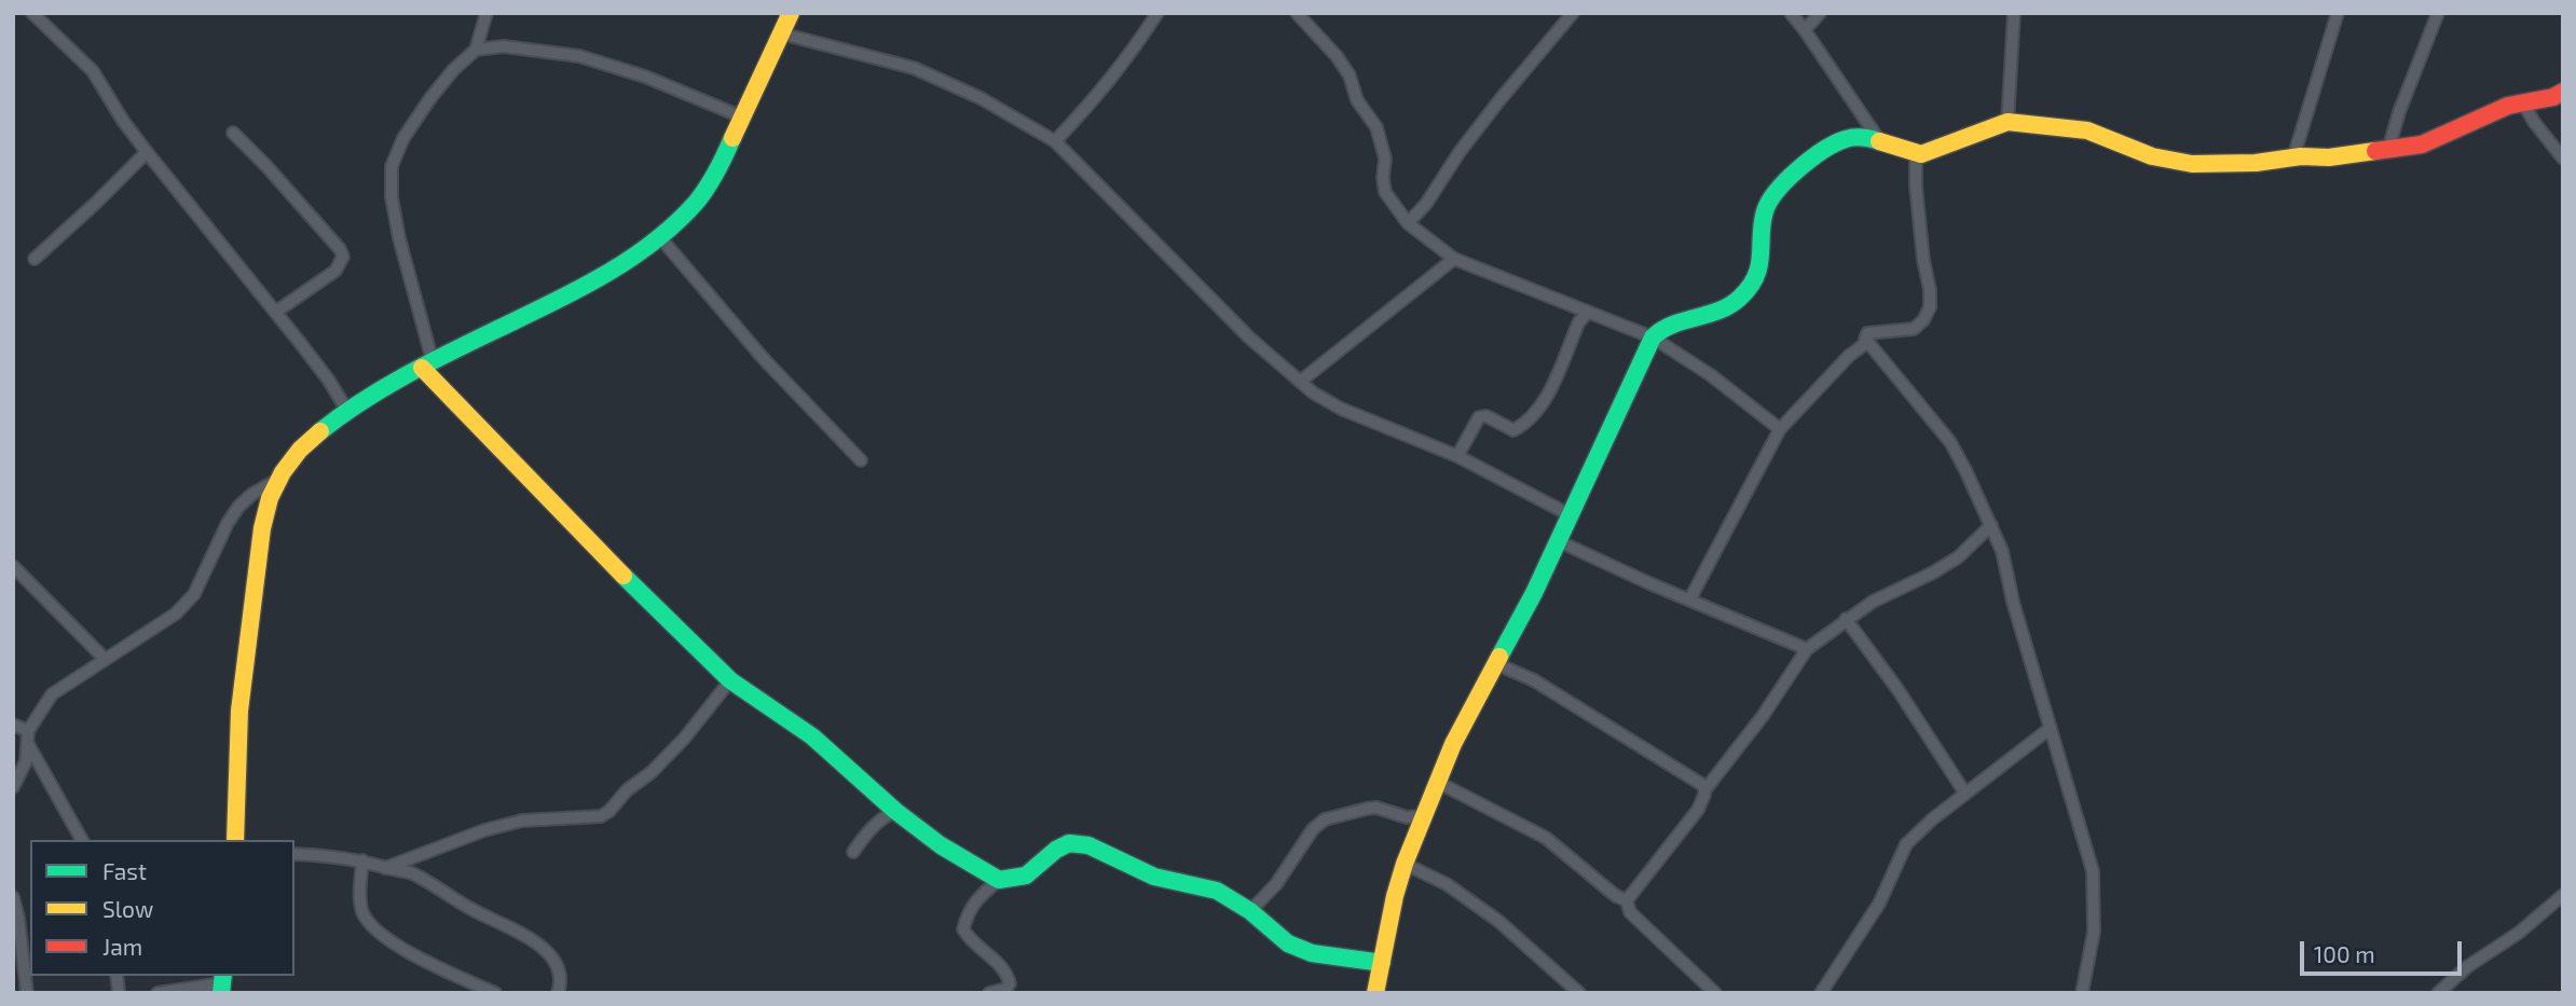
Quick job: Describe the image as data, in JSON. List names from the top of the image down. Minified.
{"legend":["Fast","Slow","Jam"],"scale_bar":"100 m"}
